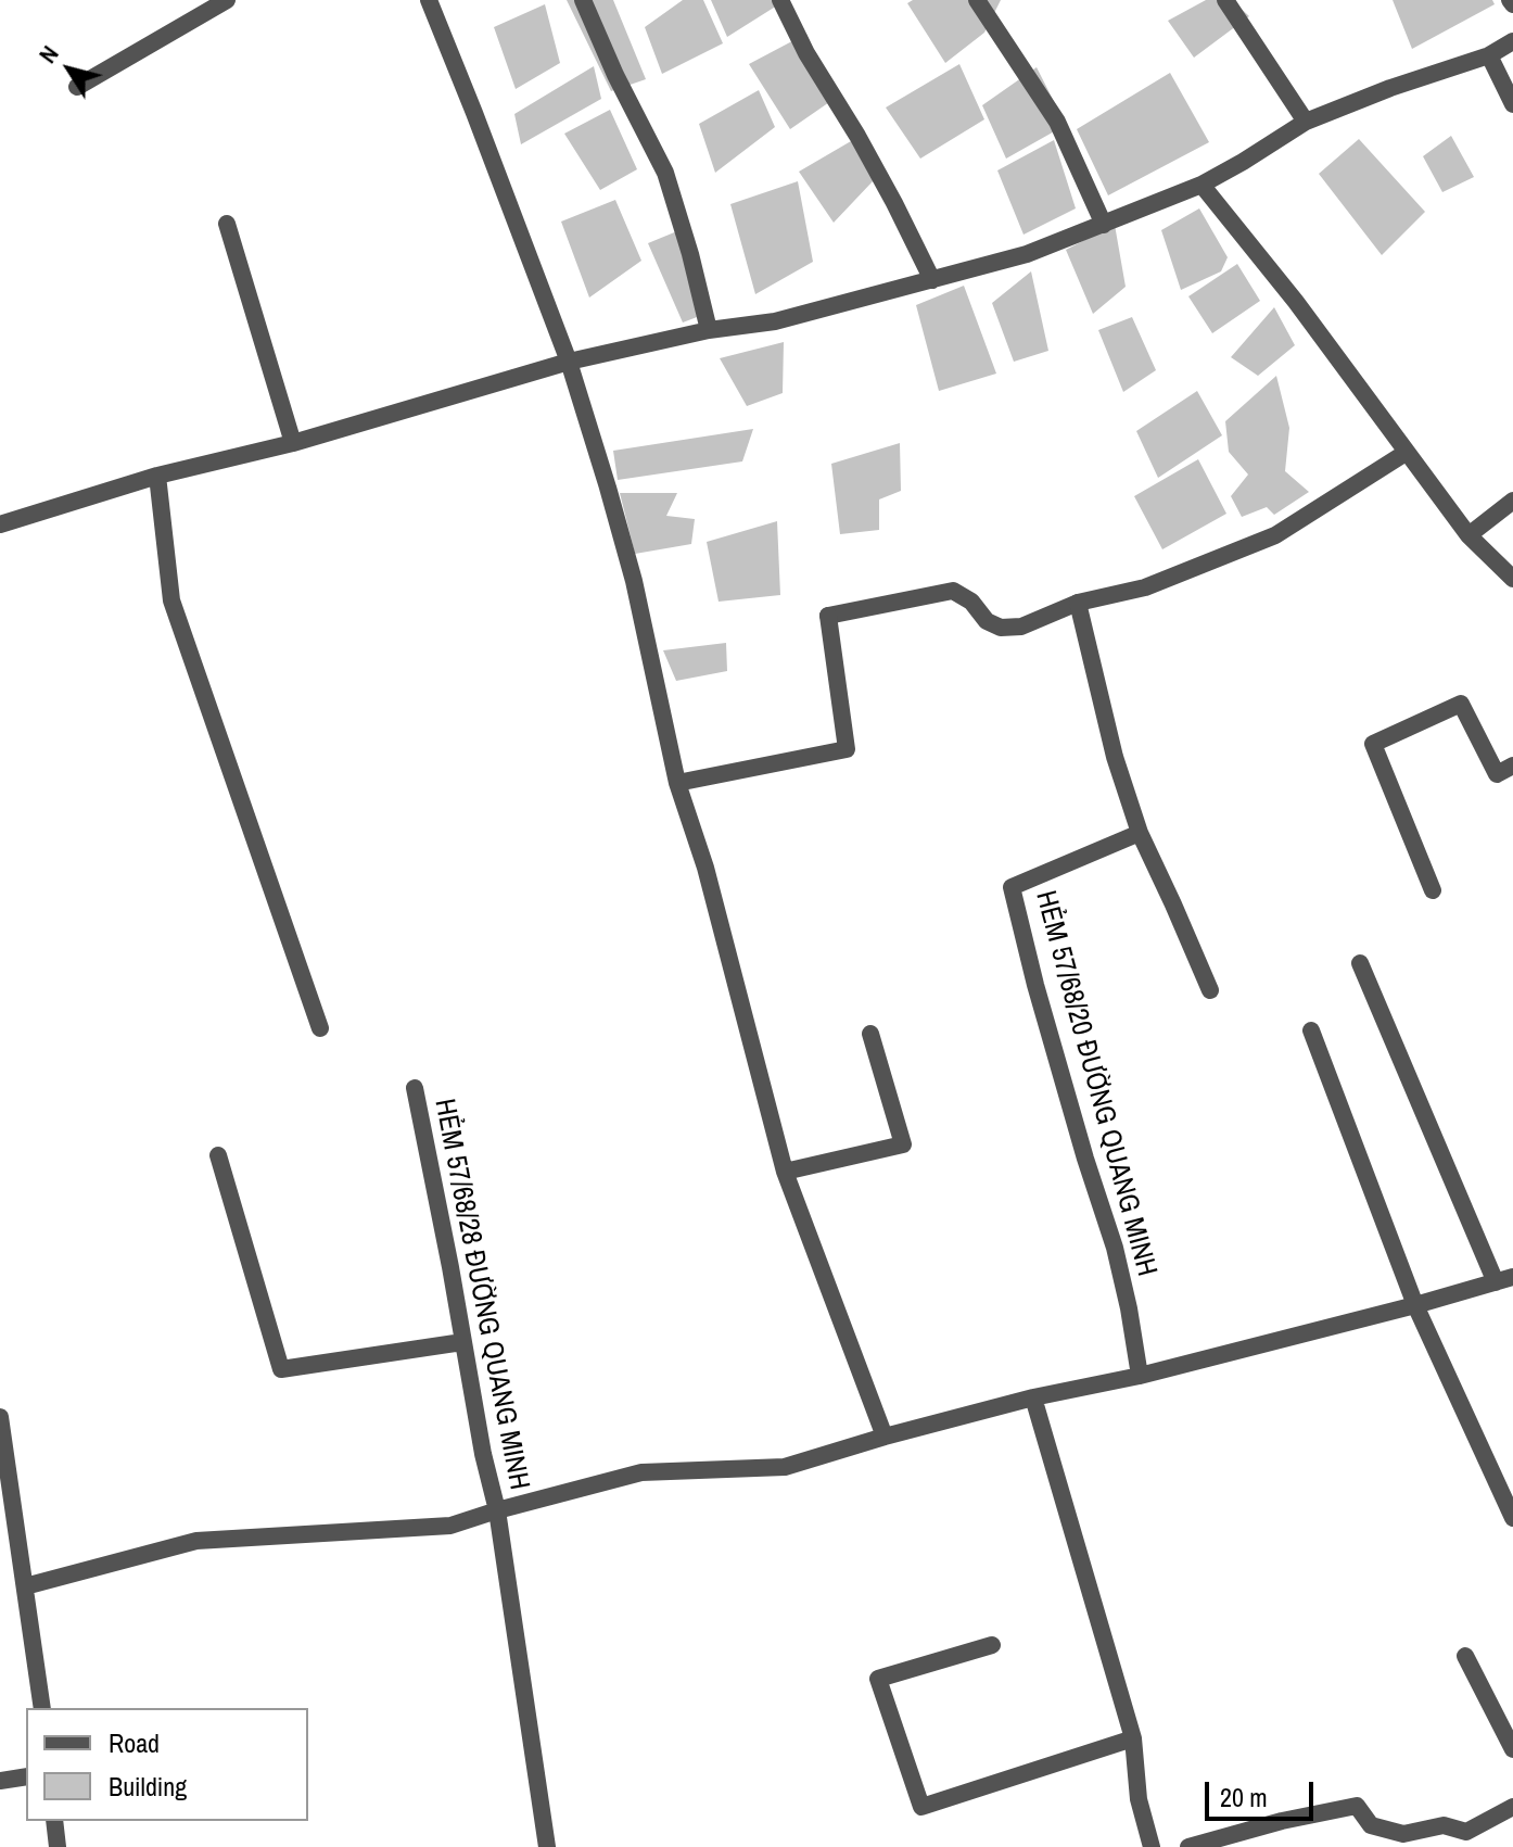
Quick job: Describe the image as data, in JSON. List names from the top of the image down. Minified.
{"streets":{"street":["HẺM 57/68/20 ĐƯỜNG QUANG MINH","HẺM 57/68/28 ĐƯỜNG QUANG MINH"]},"legend":["Road","Building"],"scale_bar":"20 m","north":"top left"}
